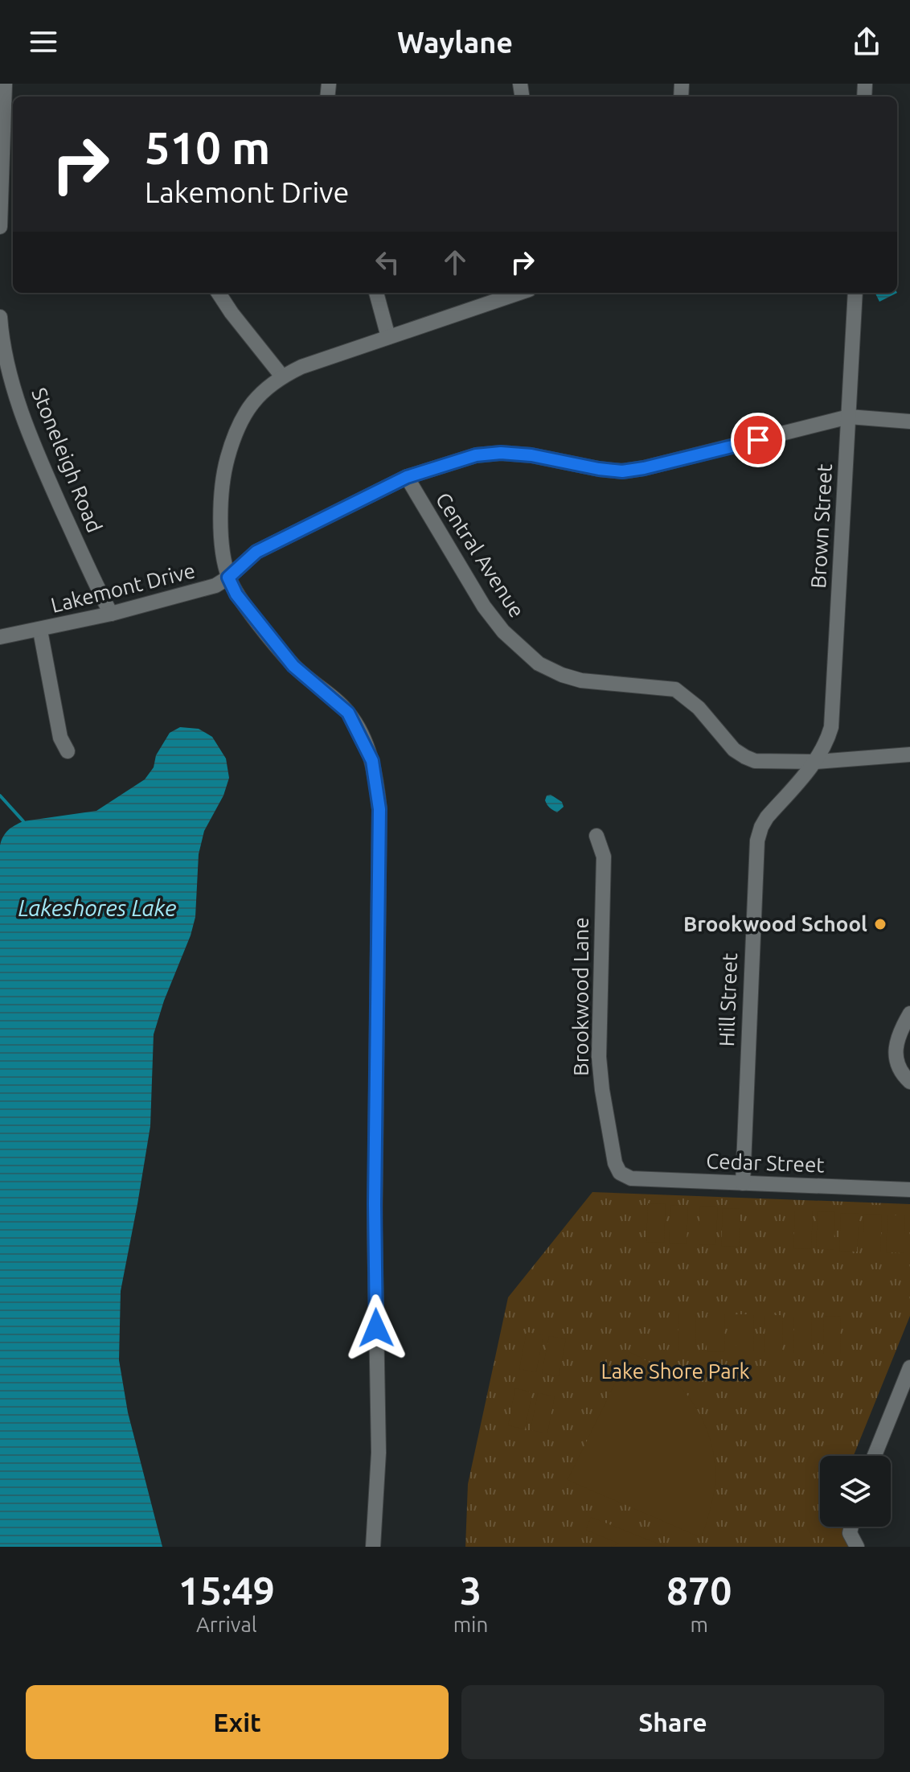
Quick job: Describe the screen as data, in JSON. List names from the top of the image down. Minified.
{"streets":{"street":["Stoneleigh Road","Brown Street","Central Avenue","Lakemont Drive","Brookwood Lane","Hill Street","Cedar Street"]},"crossings":[["Stoneleigh Road","Lakemont Drive"],["Brown Street","Central Avenue"],["Brown Street","Lakemont Drive"],["Brown Street","Hill Street"],["Central Avenue","Lakemont Drive"],["Central Avenue","Hill Street"],["Brookwood Lane","Cedar Street"],["Hill Street","Cedar Street"]],"water":["Lakeshores Lake"],"parks":["Lake Shore Park"],"places":["Brookwood School"],"page":{"header":"Waylane","turn":["510 m","Lakemont Drive"],"eta":["15:49","Arrival","3","min","870","m"],"buttons":["Exit","Share"]}}
